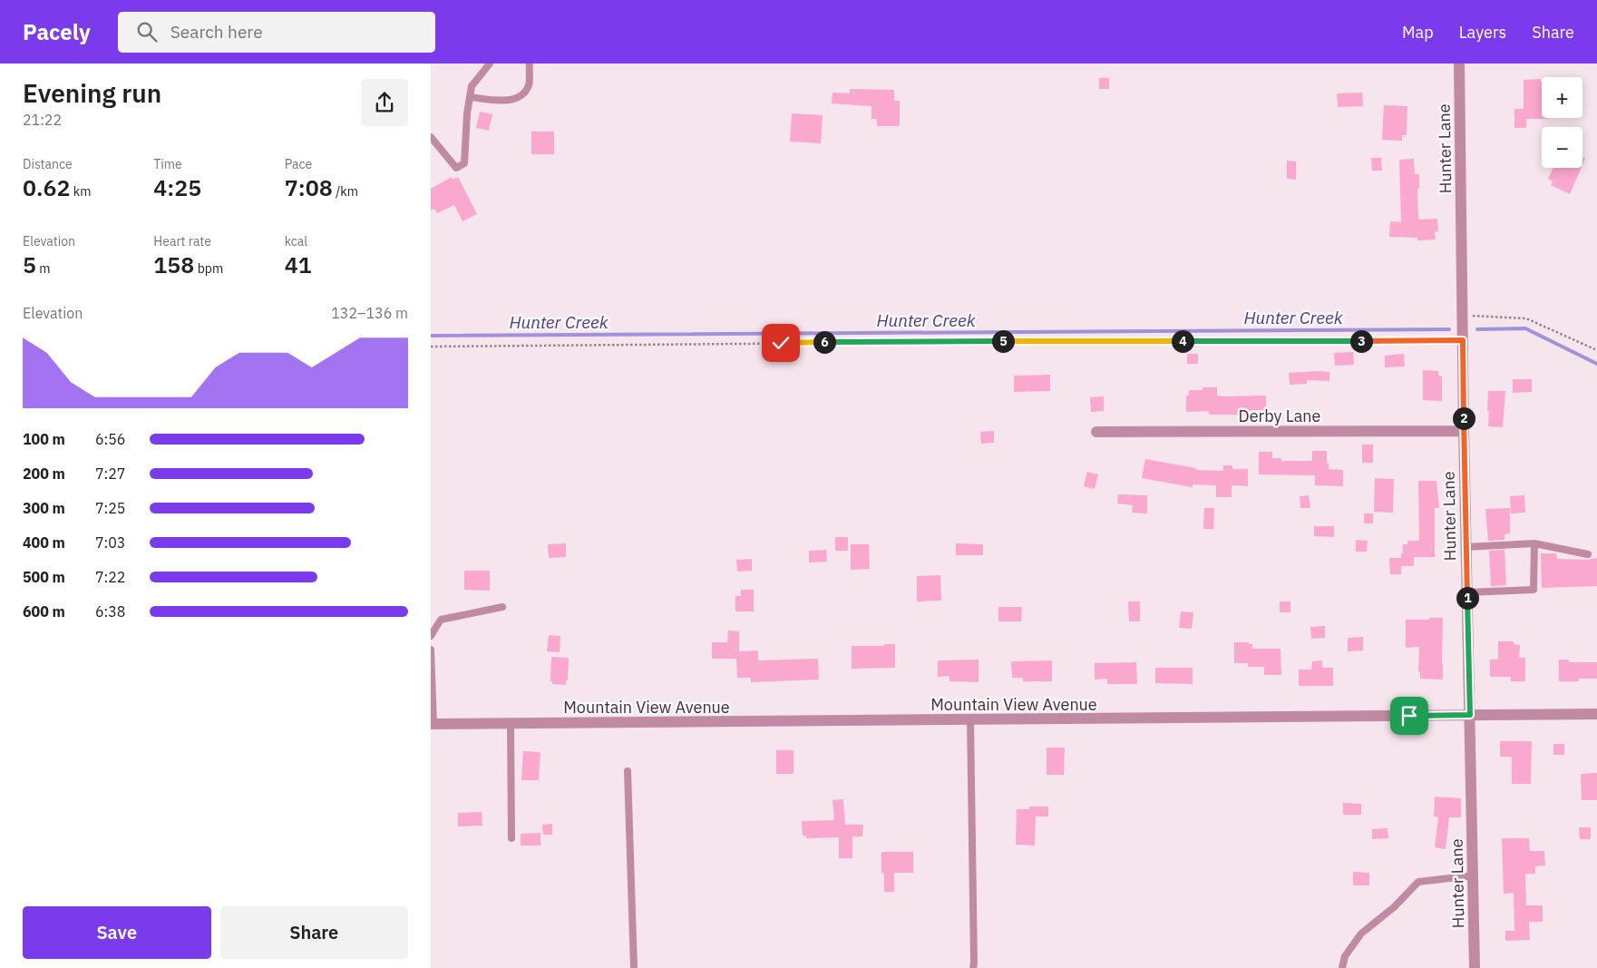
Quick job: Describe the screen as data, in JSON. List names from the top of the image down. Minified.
{"streets":{"street":["Hunter Lane","Derby Lane","Mountain View Avenue"]},"crossings":[["Hunter Lane","Derby Lane"],["Hunter Lane","Mountain View Avenue"]],"water":["Hunter Creek"],"page":{"header":"Pacely","search":"Search here","nav":["Map","Layers","Share"],"heading":["Evening run","21:22"],"map_buttons":["+","−"],"stats":[["Distance","0.62 km"],["Time","4:25"],["Pace","7:08 /km"],["Elevation","5 m"],["Heart rate","158 bpm"],["kcal","41"]],"chart":["Elevation","132–136 m"],"pins":["3","4","5","6","2","1"],"list":[{"name":"100 m","note":"6:56"},{"name":"200 m","note":"7:27"},{"name":"300 m","note":"7:25"},{"name":"400 m","note":"7:03"},{"name":"500 m","note":"7:22"},{"name":"600 m","note":"6:38"}],"buttons":["Save","Share"]}}
